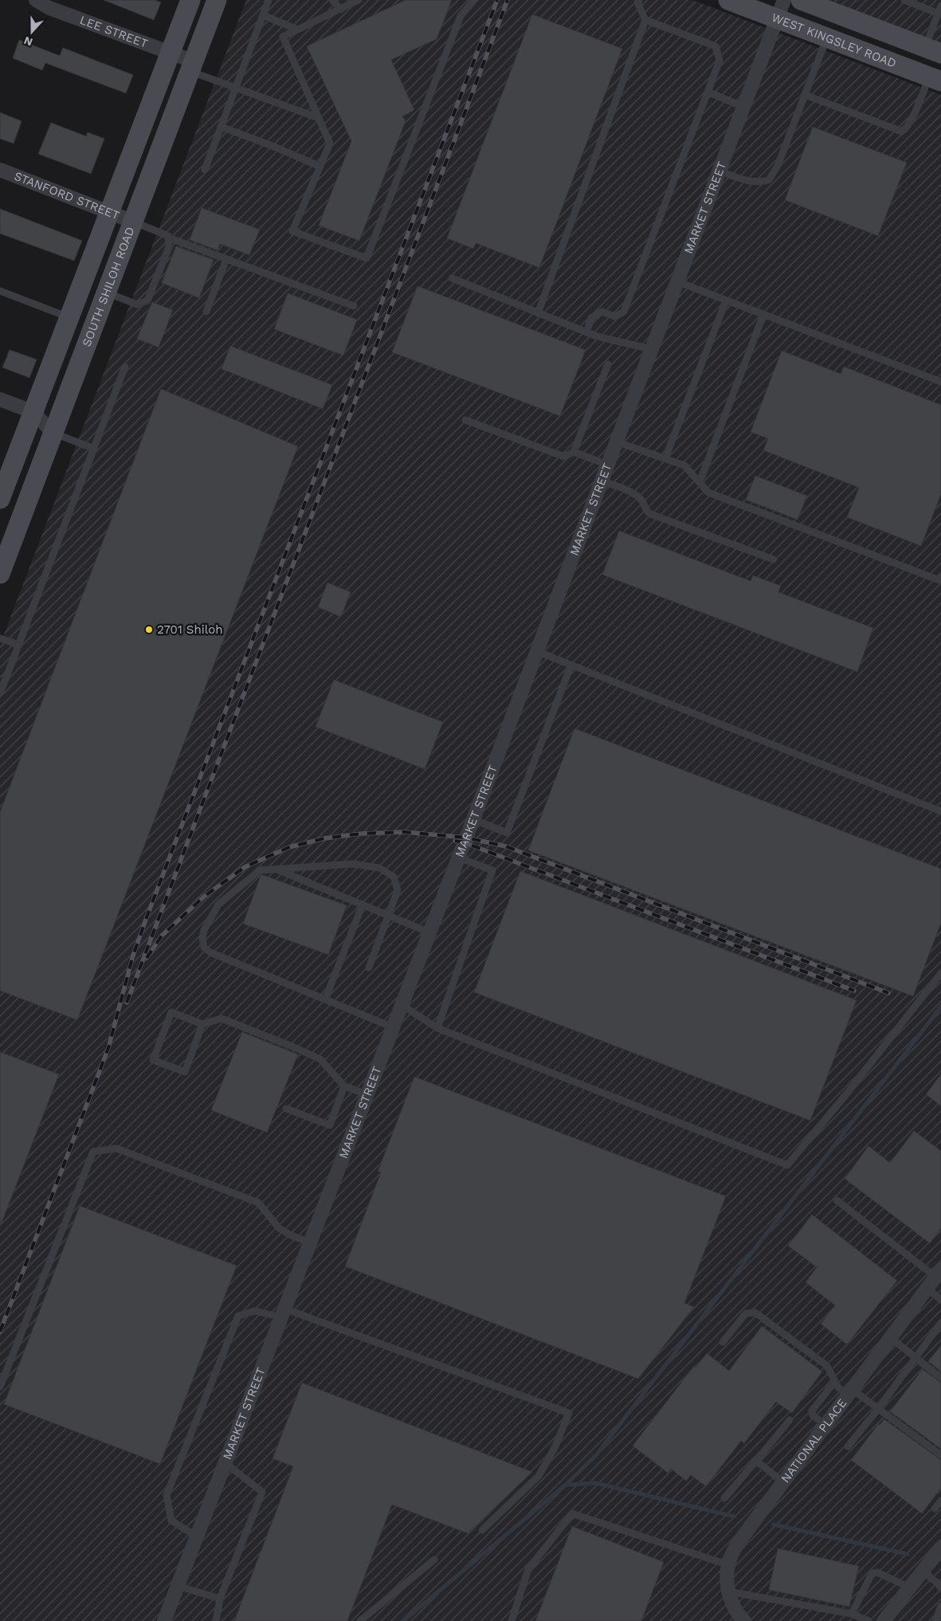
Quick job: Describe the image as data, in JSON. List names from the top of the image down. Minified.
{"streets":{"main road":["WEST KINGSLEY ROAD","SOUTH SHILOH ROAD"],"street":["LEE STREET","STANFORD STREET","MARKET STREET","NATIONAL PLACE"]},"crossings":[["LEE STREET","SOUTH SHILOH ROAD"],["WEST KINGSLEY ROAD","MARKET STREET"],["STANFORD STREET","SOUTH SHILOH ROAD"]],"places":["2701 Shiloh"],"north":"bottom"}
